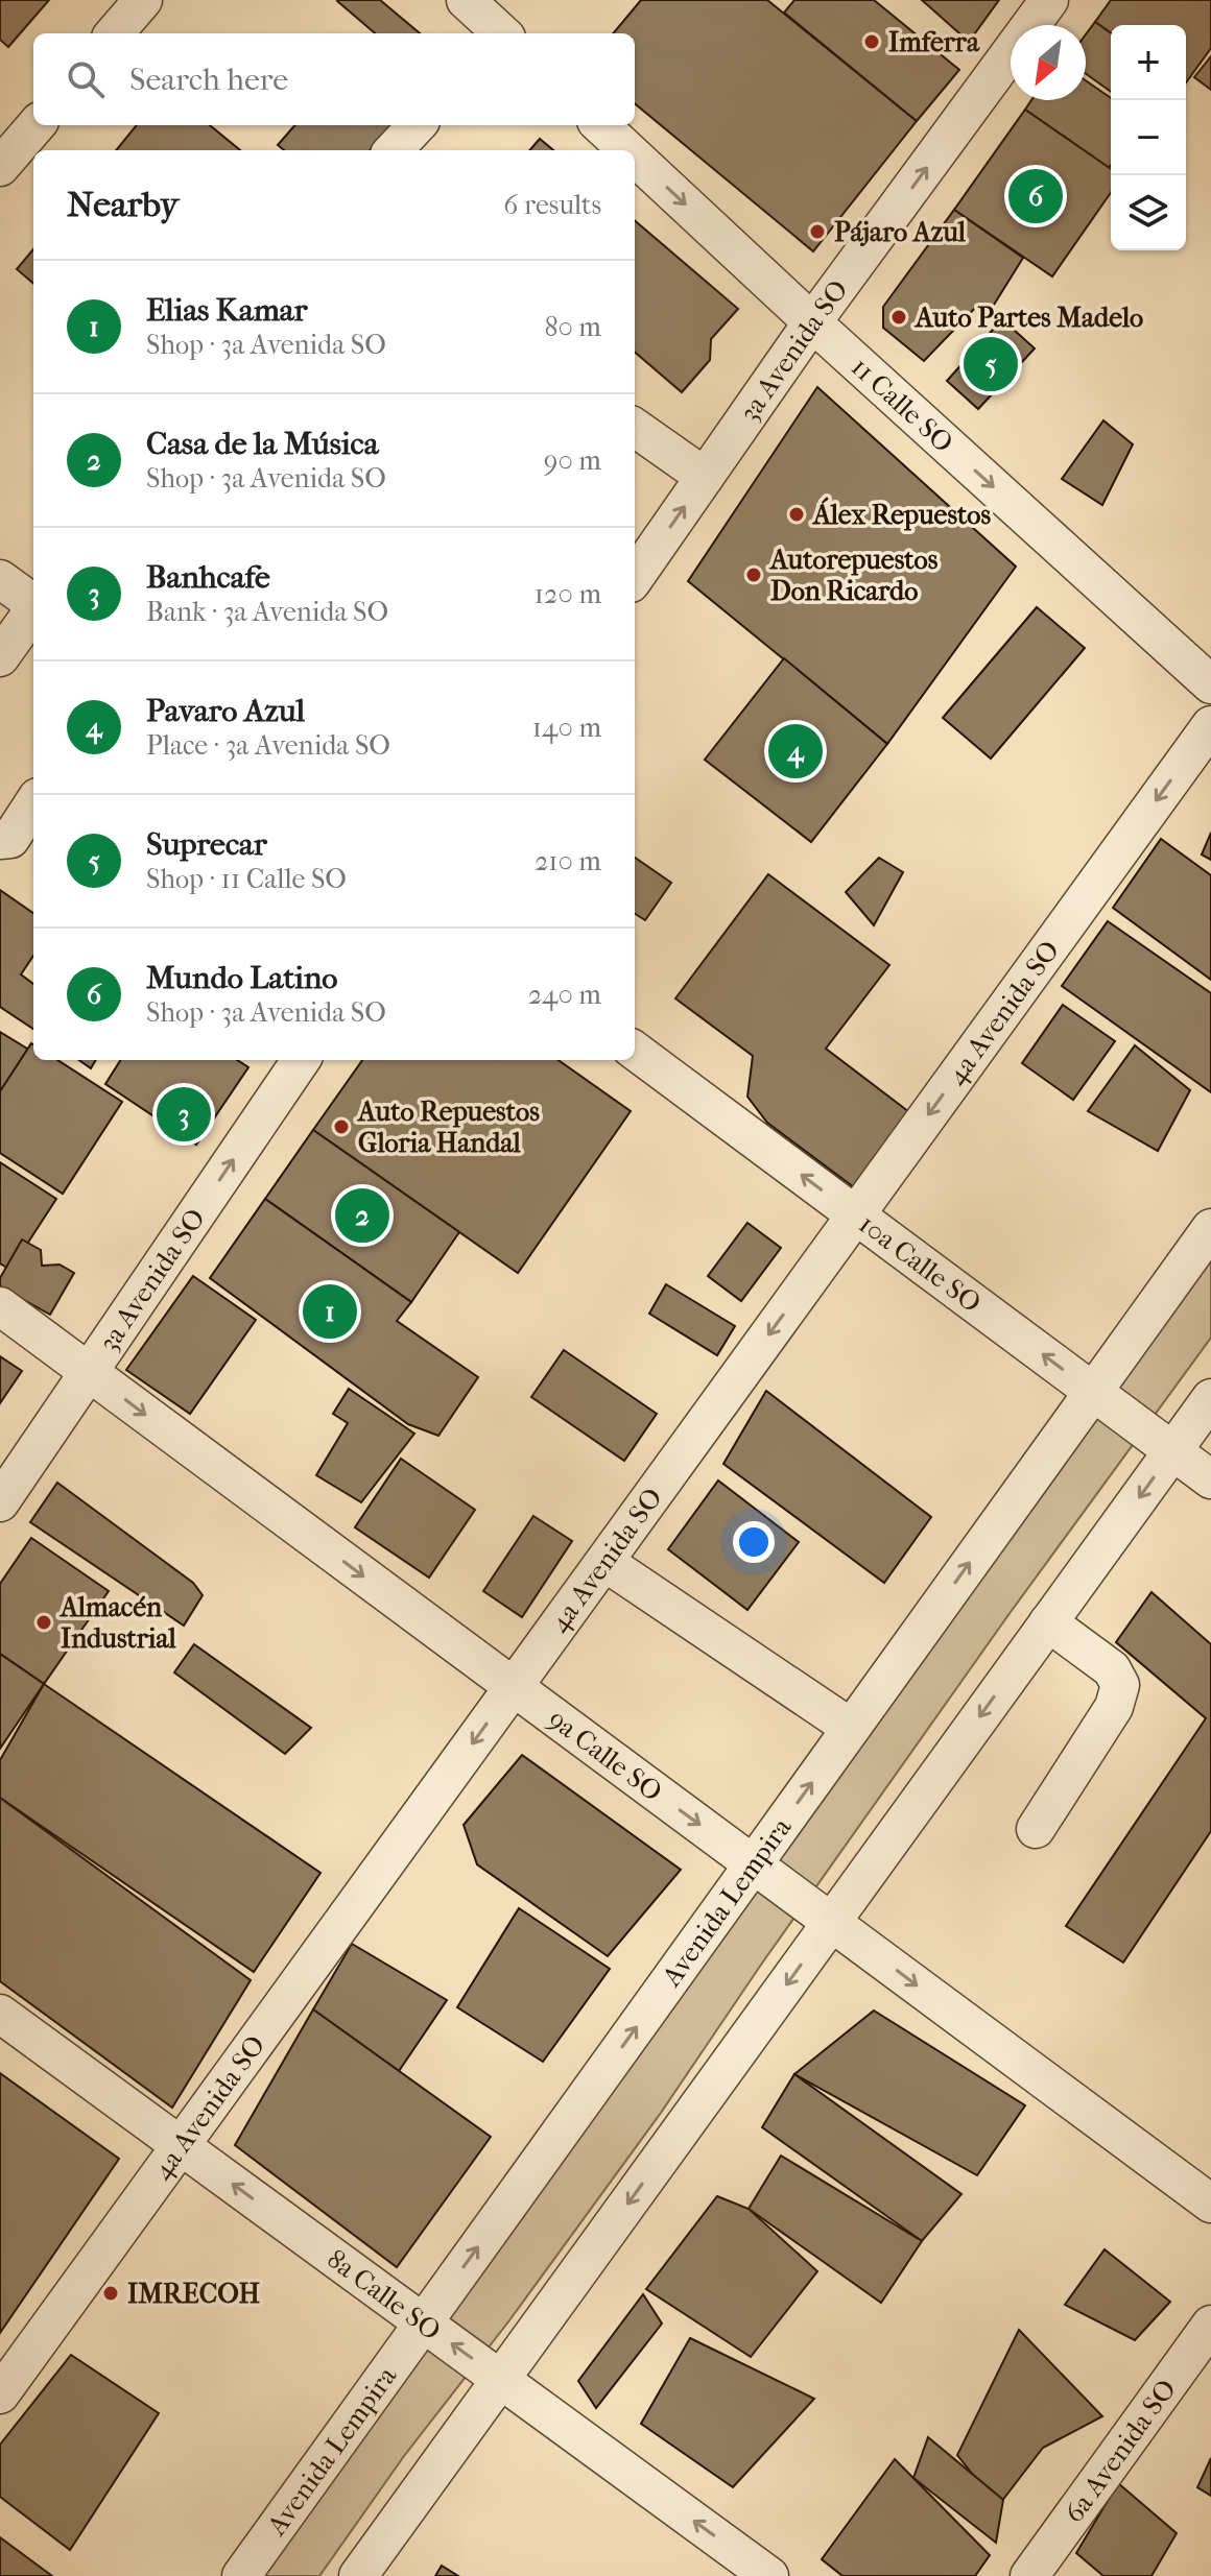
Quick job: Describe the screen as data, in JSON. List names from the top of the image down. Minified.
{"streets":{"street":["3a Avenida SO","11 Calle SO","4a Avenida SO","10a Calle SO","9a Calle SO","Avenida Lempira","8a Calle SO","6a Avenida SO"]},"crossings":[["3a Avenida SO","11 Calle SO"],["3a Avenida SO","9a Calle SO"],["4a Avenida SO","10a Calle SO"],["4a Avenida SO","9a Calle SO"],["4a Avenida SO","8a Calle SO"],["10a Calle SO","Avenida Lempira"],["9a Calle SO","Avenida Lempira"],["Avenida Lempira","8a Calle SO"]],"one_way":["3a Avenida SO","11 Calle SO","4a Avenida SO","10a Calle SO","9a Calle SO","8a Calle SO"],"places":["Imferra","Pájaro Azul","Auto Partes Madelo","Álex Repuestos","Autorepuestos Don Ricardo","Auto Repuestos Gloria Handal","Almacén Industrial","IMRECOH"],"north":"bottom left","page":{"map_buttons":["+","−"],"search":"Search here","heading":["Nearby","6 results"],"pins":["6","5","4","3","2","1"],"list":[{"mark":"1","name":"Elias Kamar","note":"Shop · 3a Avenida SO","value":"80 m"},{"mark":"2","name":"Casa de la Música","note":"Shop · 3a Avenida SO","value":"90 m"},{"mark":"3","name":"Banhcafe","note":"Bank · 3a Avenida SO","value":"120 m"},{"mark":"4","name":"Pavaro Azul","note":"Place · 3a Avenida SO","value":"140 m"},{"mark":"5","name":"Suprecar","note":"Shop · 11 Calle SO","value":"210 m"},{"mark":"6","name":"Mundo Latino","note":"Shop · 3a Avenida SO","value":"240 m"}]}}
